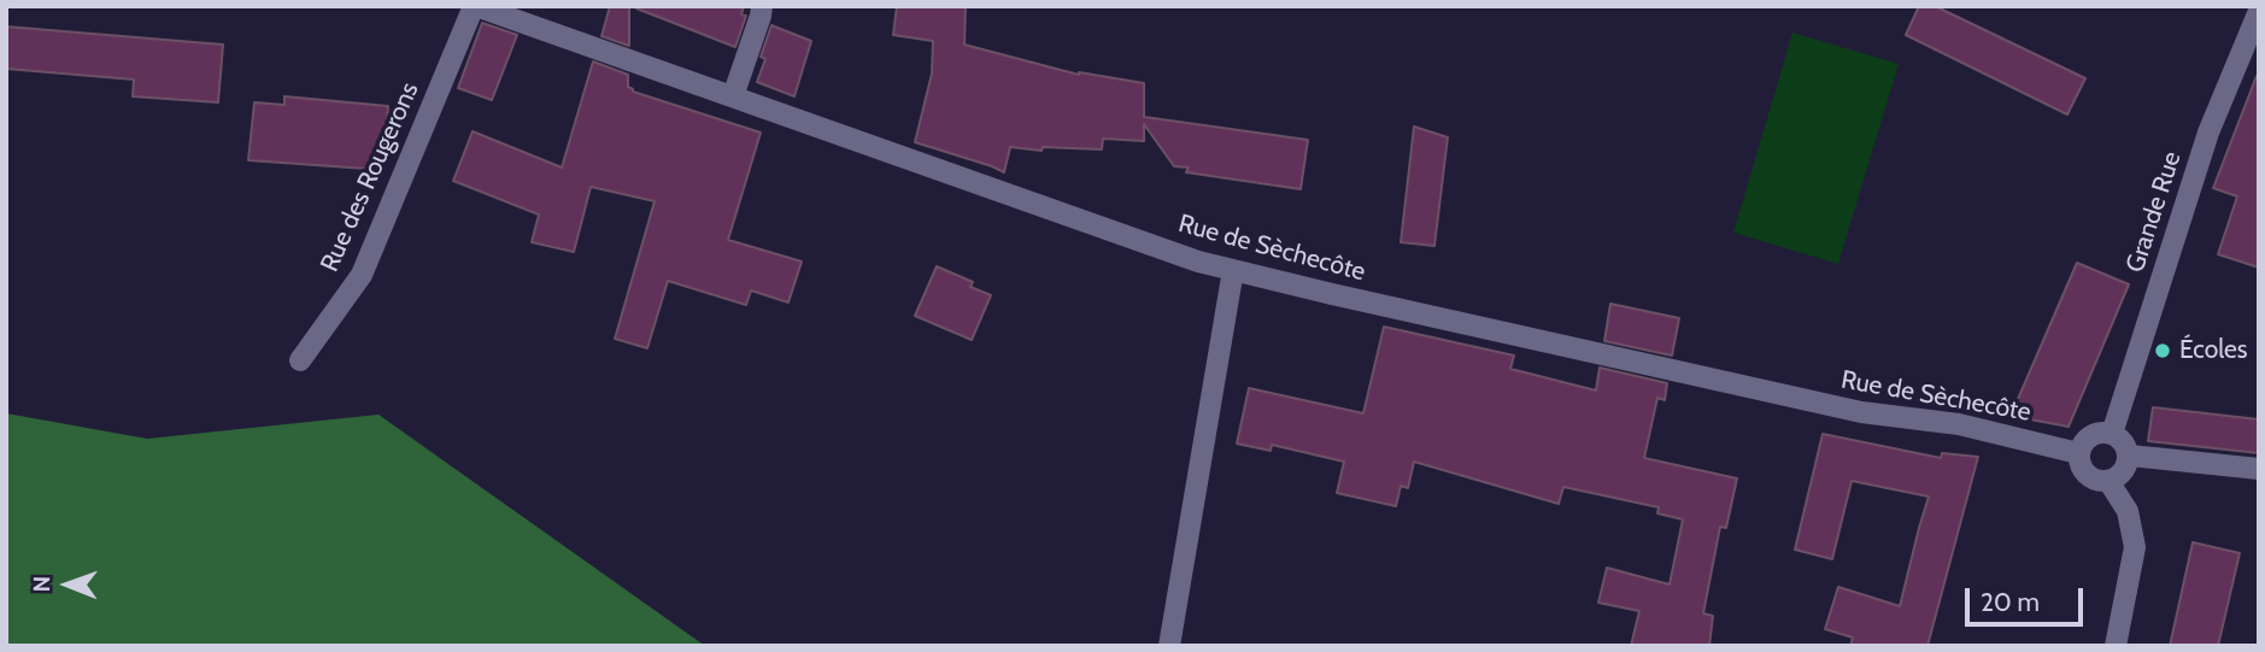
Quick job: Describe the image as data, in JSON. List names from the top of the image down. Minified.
{"streets":{"street":["Rue des Rougerons","Grande Rue","Rue de Sèchecôte"]},"crossings":[["Rue des Rougerons","Rue de Sèchecôte"],["Grande Rue","Rue de Sèchecôte"]],"places":["Écoles"],"scale_bar":"20 m","north":"left"}
